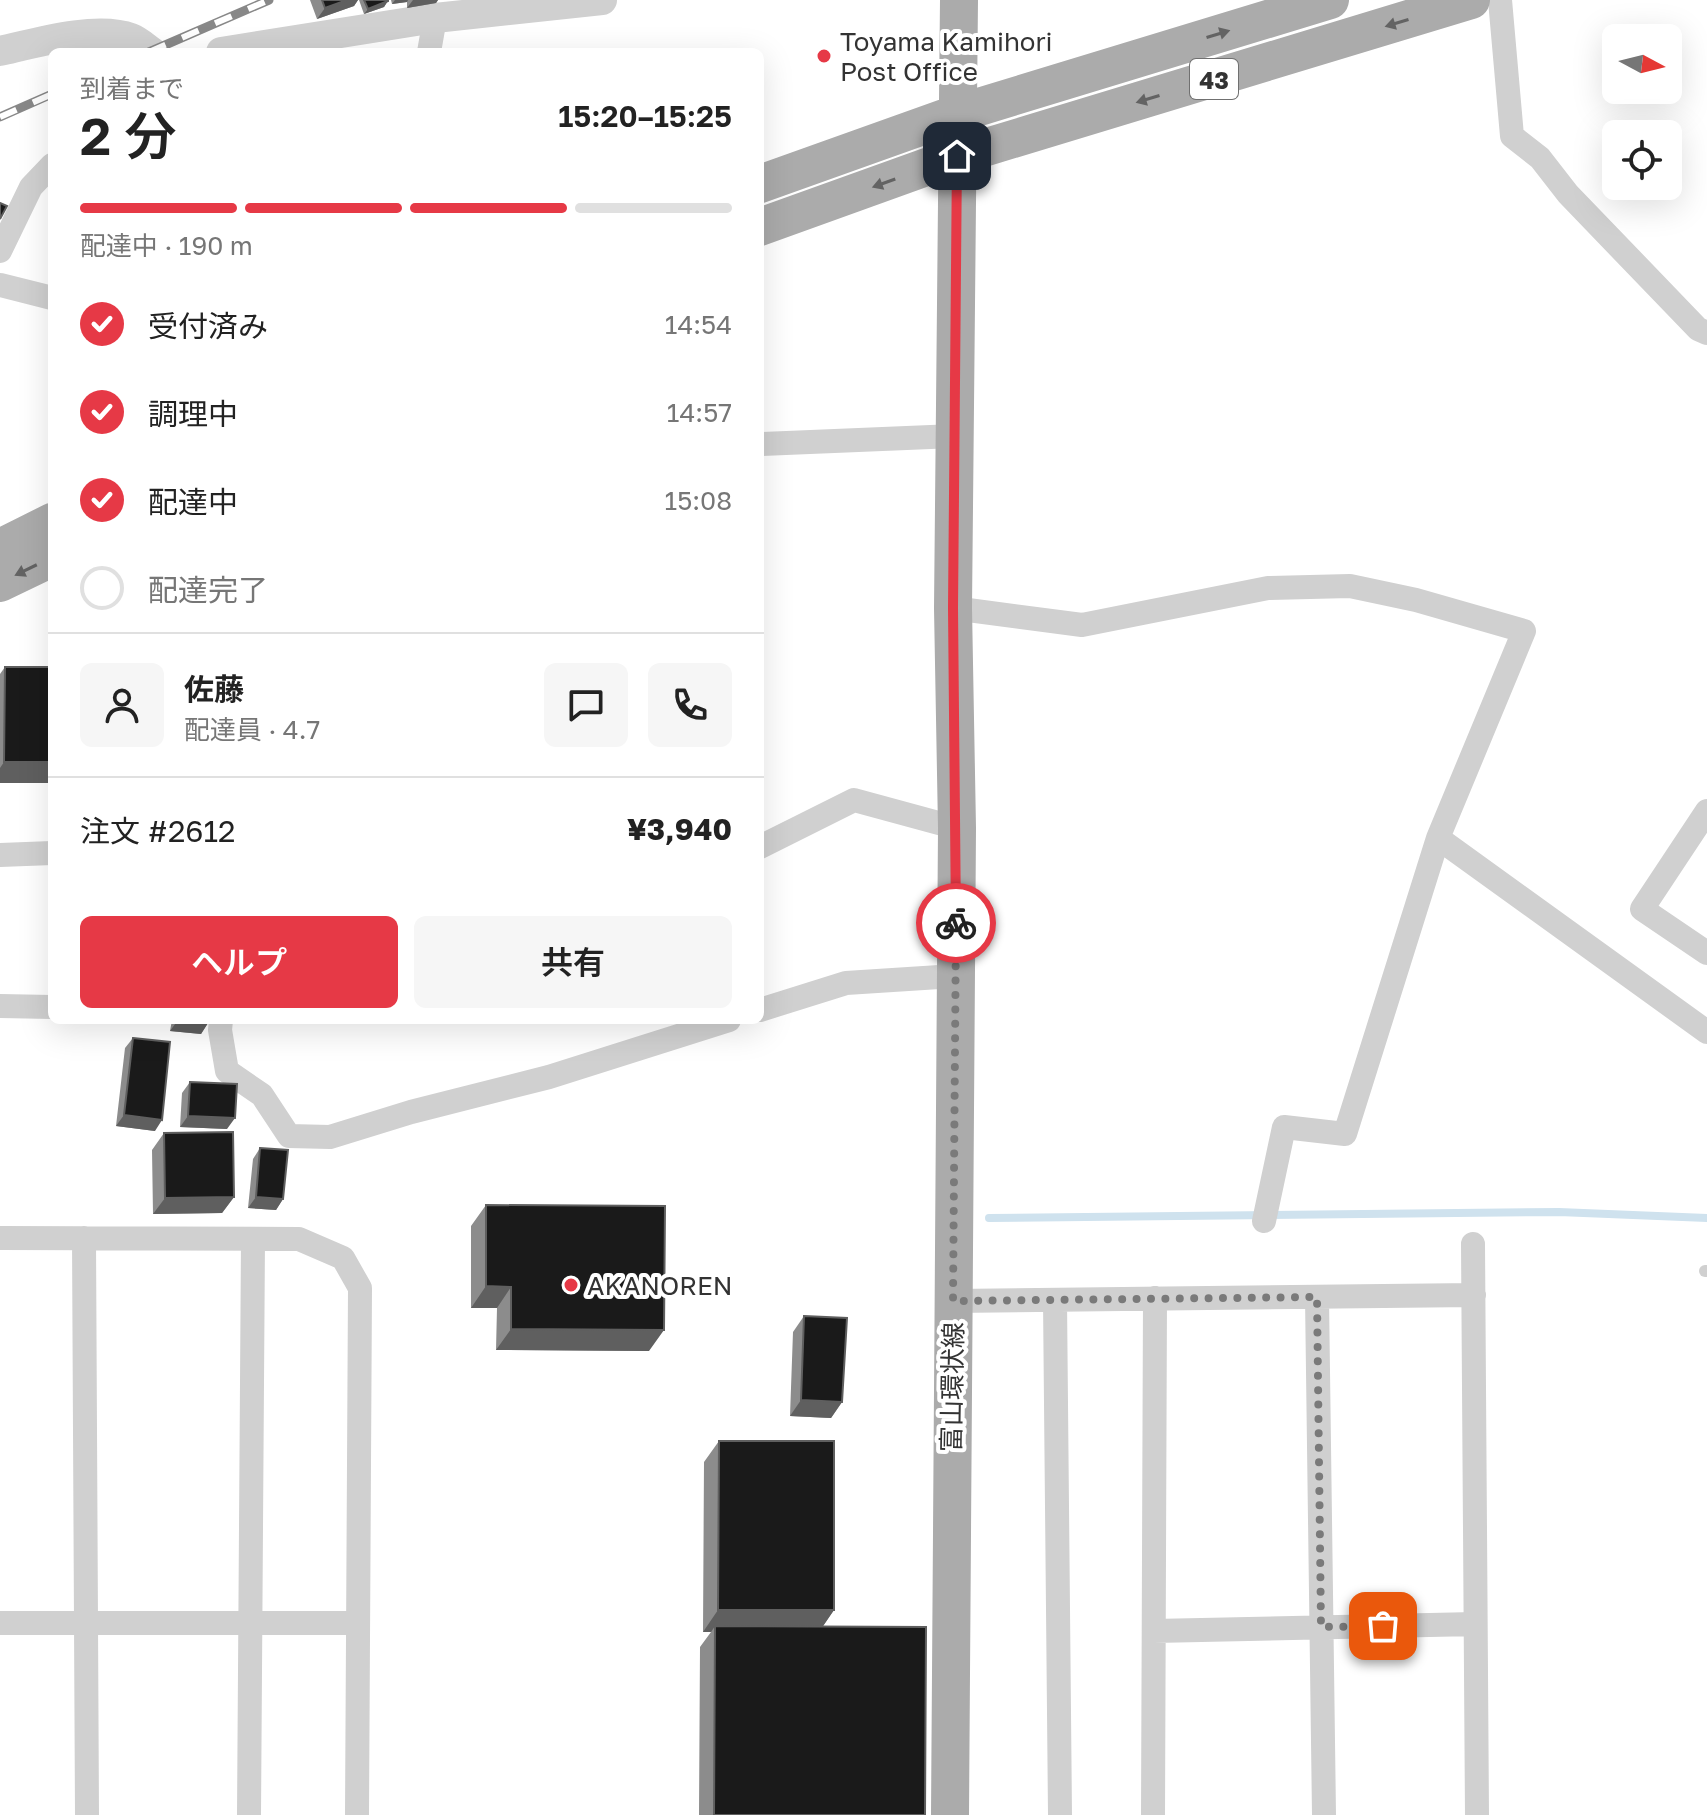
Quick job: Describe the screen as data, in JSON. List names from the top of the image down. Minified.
{"streets":{"main road":["43","富山環状線"]},"crossings":[["43","富山環状線"]],"places":["Toyama Kamihori Post Office","AKANOREN"],"north":"right","page":{"heading":["2 分","到着まで","15:20–15:25"],"panel":["佐藤","配達員 · 4.7","注文 #2612","¥3,940"],"bar":"配達中 · 190 m","list":[["受付済み","14:54"],["調理中","14:57"],["配達中","15:08"],"配達完了"],"buttons":["ヘルプ","共有"]}}
